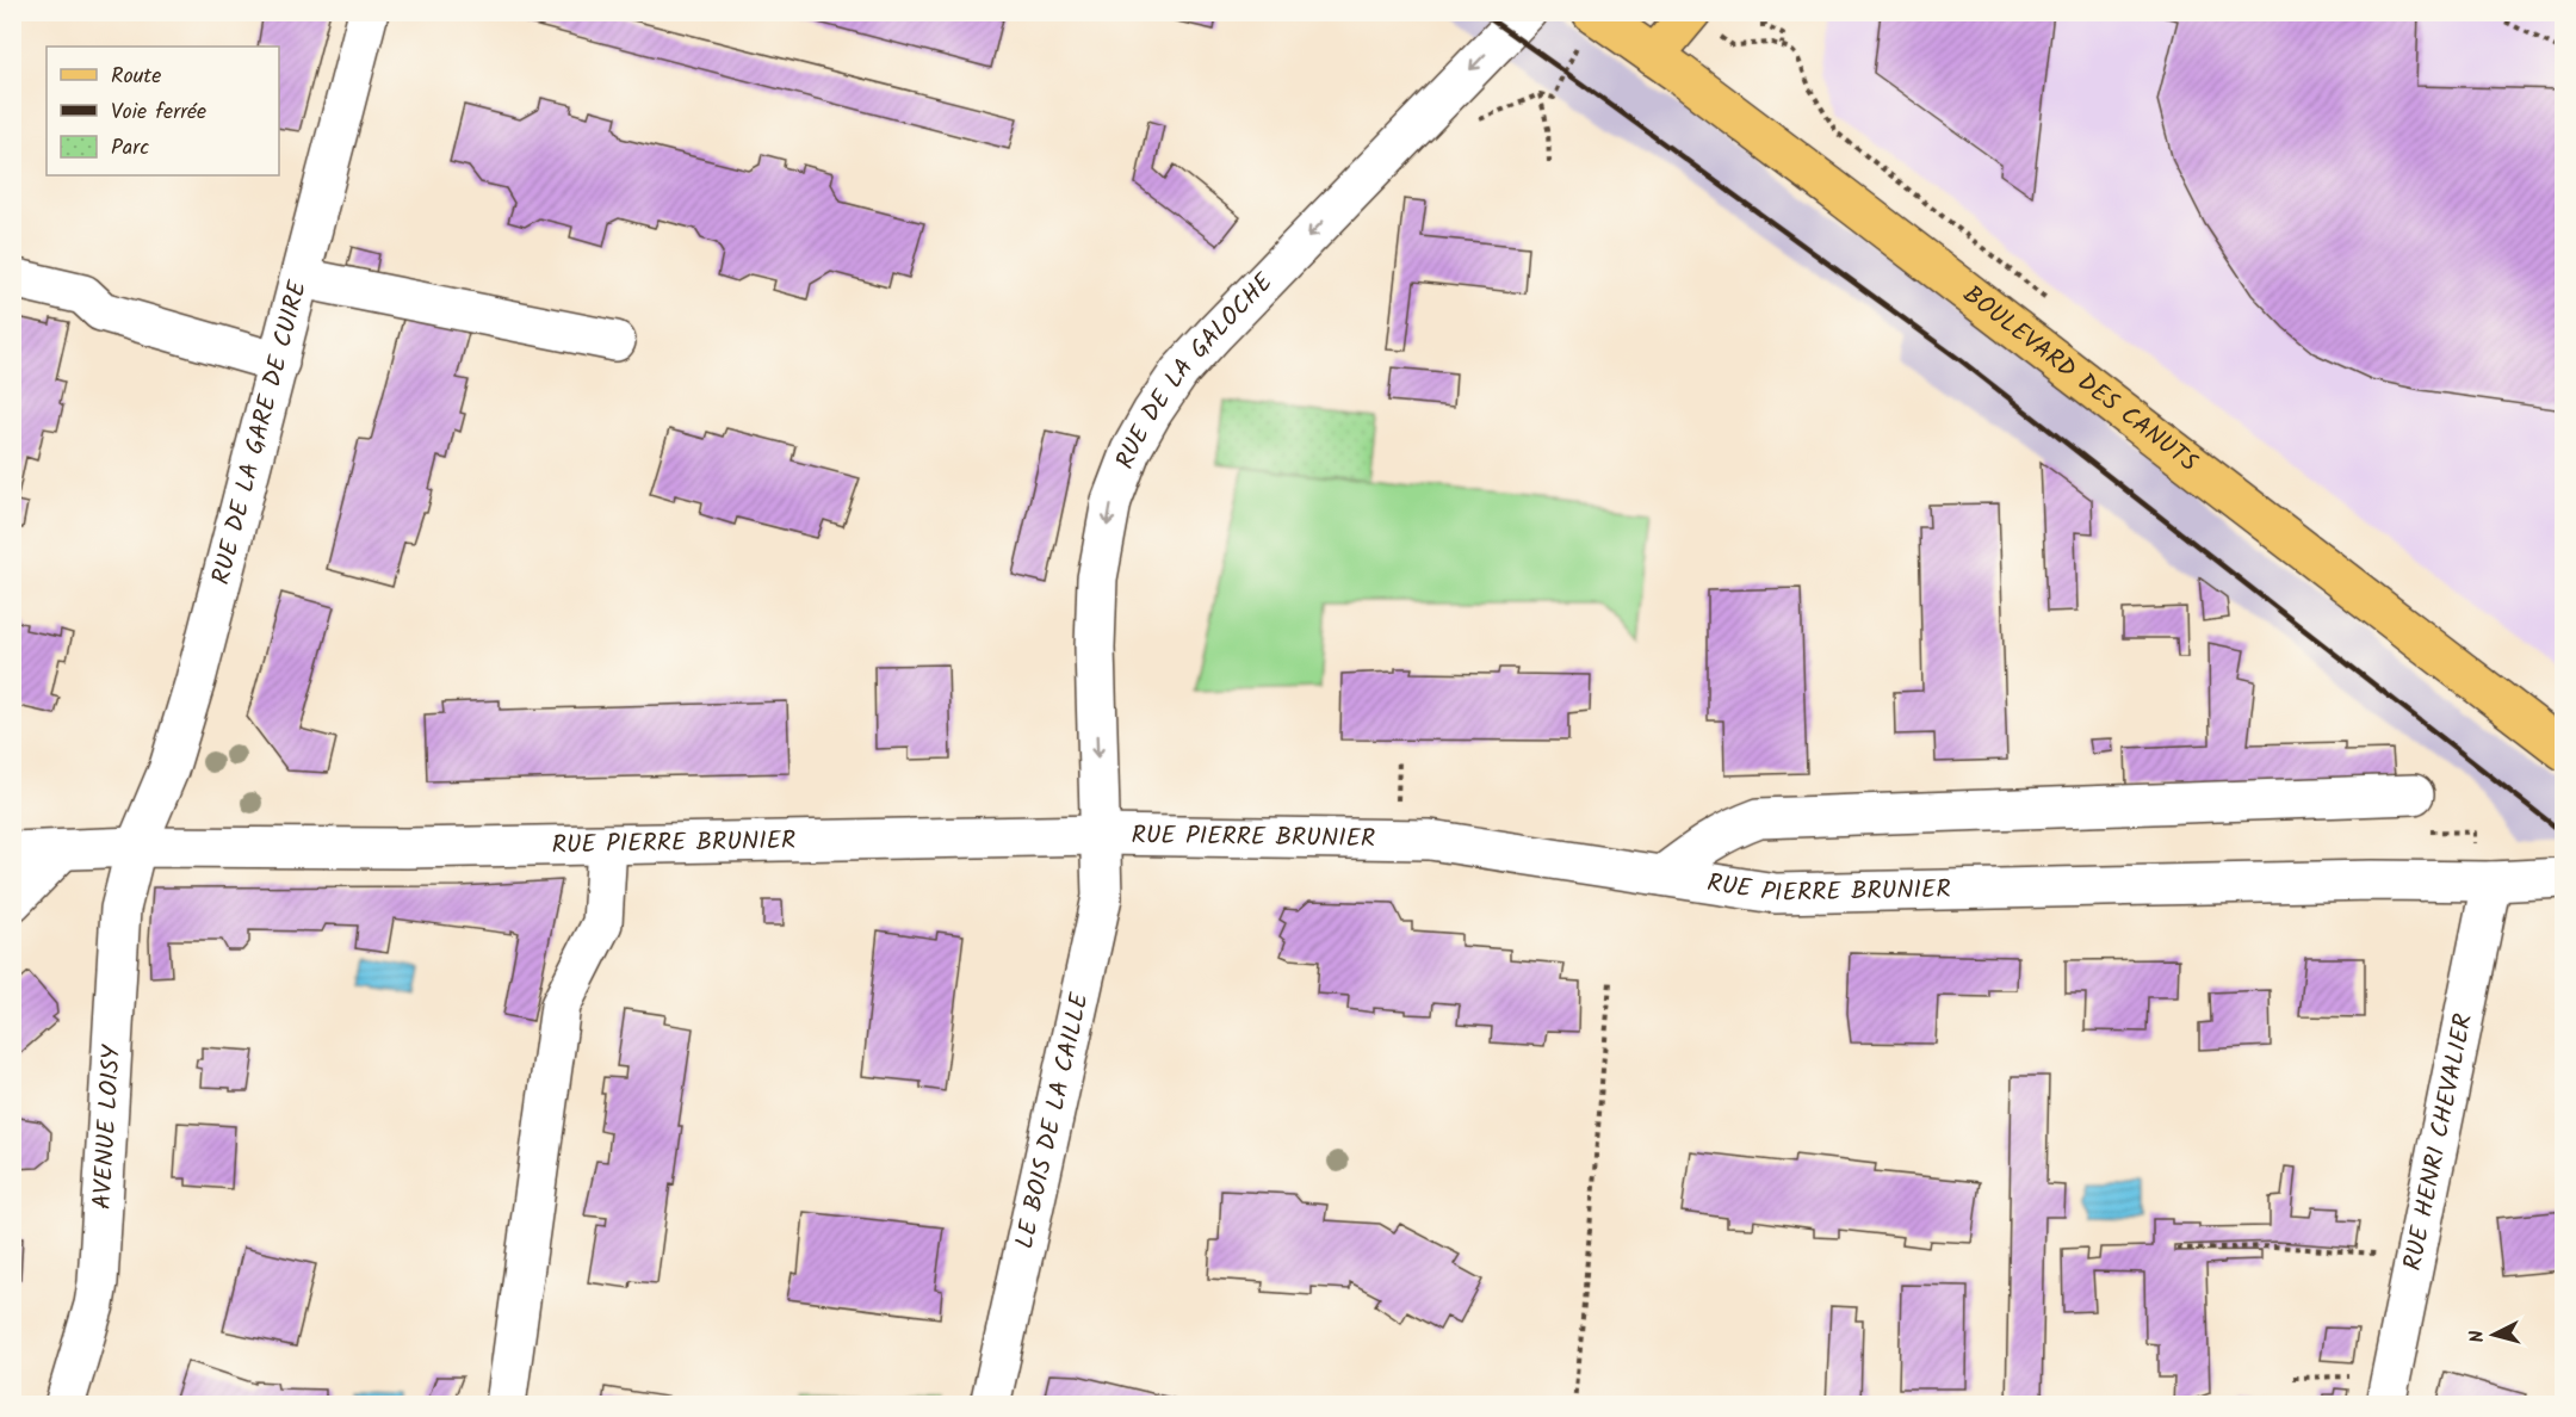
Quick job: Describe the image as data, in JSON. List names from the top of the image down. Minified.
{"streets":{"main road":["BOULEVARD DES CANUTS"],"street":["RUE DE LA GALOCHE","RUE DE LA GARE DE CUIRE","RUE PIERRE BRUNIER","LE BOIS DE LA CAILLE","AVENUE LOISY","RUE HENRI CHEVALIER"]},"crossings":[["RUE DE LA GALOCHE","RUE PIERRE BRUNIER"],["RUE DE LA GALOCHE","LE BOIS DE LA CAILLE"],["RUE DE LA GARE DE CUIRE","RUE PIERRE BRUNIER"],["RUE DE LA GARE DE CUIRE","AVENUE LOISY"],["RUE PIERRE BRUNIER","LE BOIS DE LA CAILLE"],["RUE PIERRE BRUNIER","AVENUE LOISY"],["RUE PIERRE BRUNIER","RUE HENRI CHEVALIER"]],"one_way":["RUE DE LA GALOCHE"],"legend":["Route","Voie ferrée","Parc"],"north":"left"}
